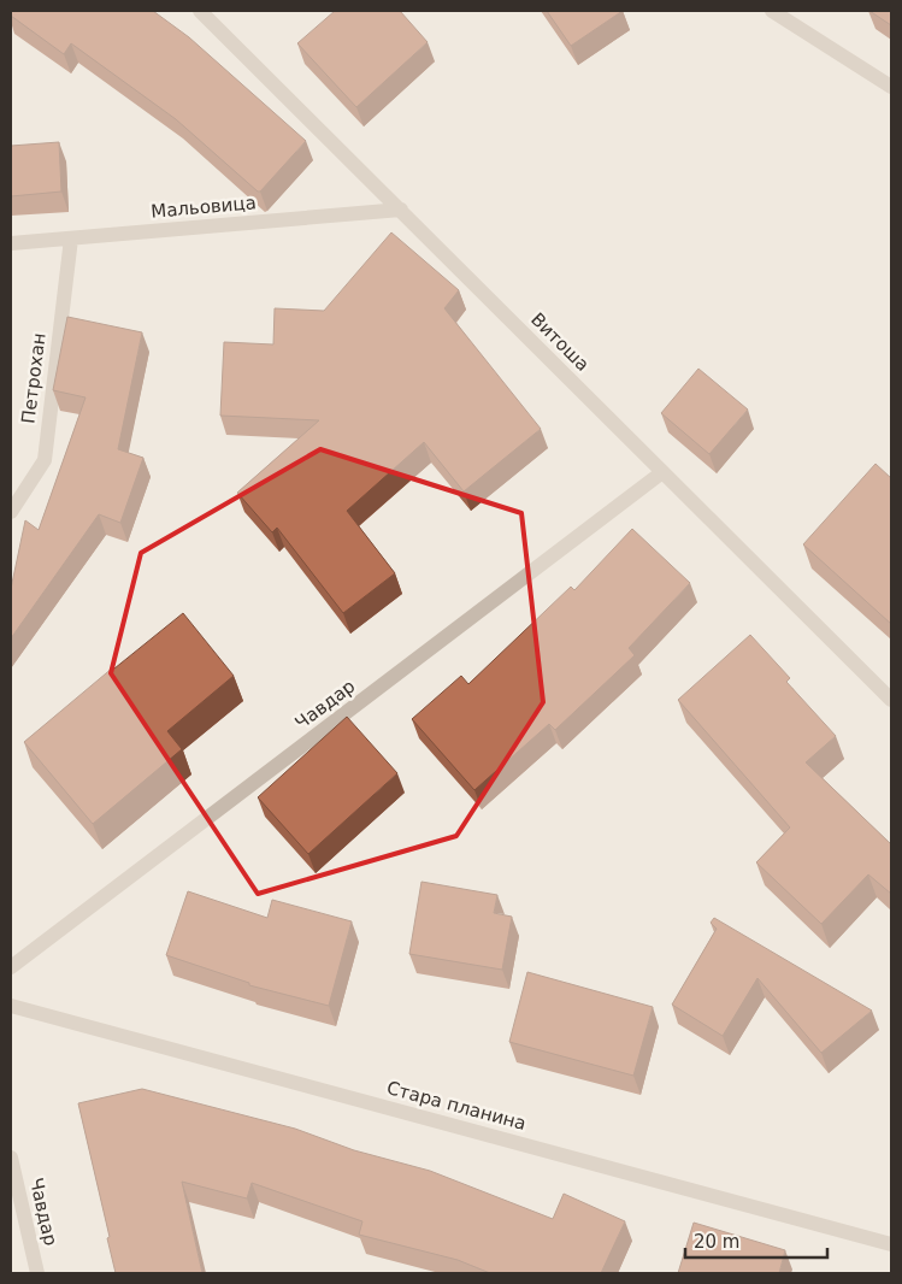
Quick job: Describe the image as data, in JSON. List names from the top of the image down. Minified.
{"streets":{"street":["Мальовица","Витоша","Петрохан","Чавдар","Стара планина"]},"crossings":[["Мальовица","Витоша"],["Мальовица","Петрохан"],["Витоша","Чавдар"]],"scale_bar":"20 m"}
